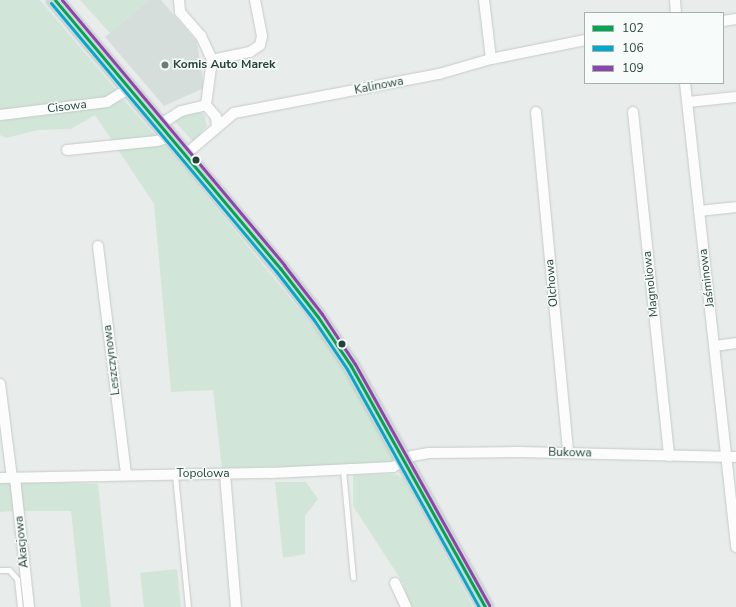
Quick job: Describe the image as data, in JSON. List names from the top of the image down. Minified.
{"streets":{"street":["Kalinowa","Cisowa","Jaśminowa","Olchowa","Magnoliowa","Leszczynowa","Bukowa","Topolowa","Akacjowa"]},"crossings":[["Jaśminowa","Bukowa"],["Olchowa","Bukowa"],["Magnoliowa","Bukowa"],["Leszczynowa","Topolowa"],["Bukowa","Topolowa"],["Topolowa","Akacjowa"]],"places":["Komis Auto Marek"],"lines":["transit line 102","transit line 109","transit line 106"],"legend":["102","106","109"]}
